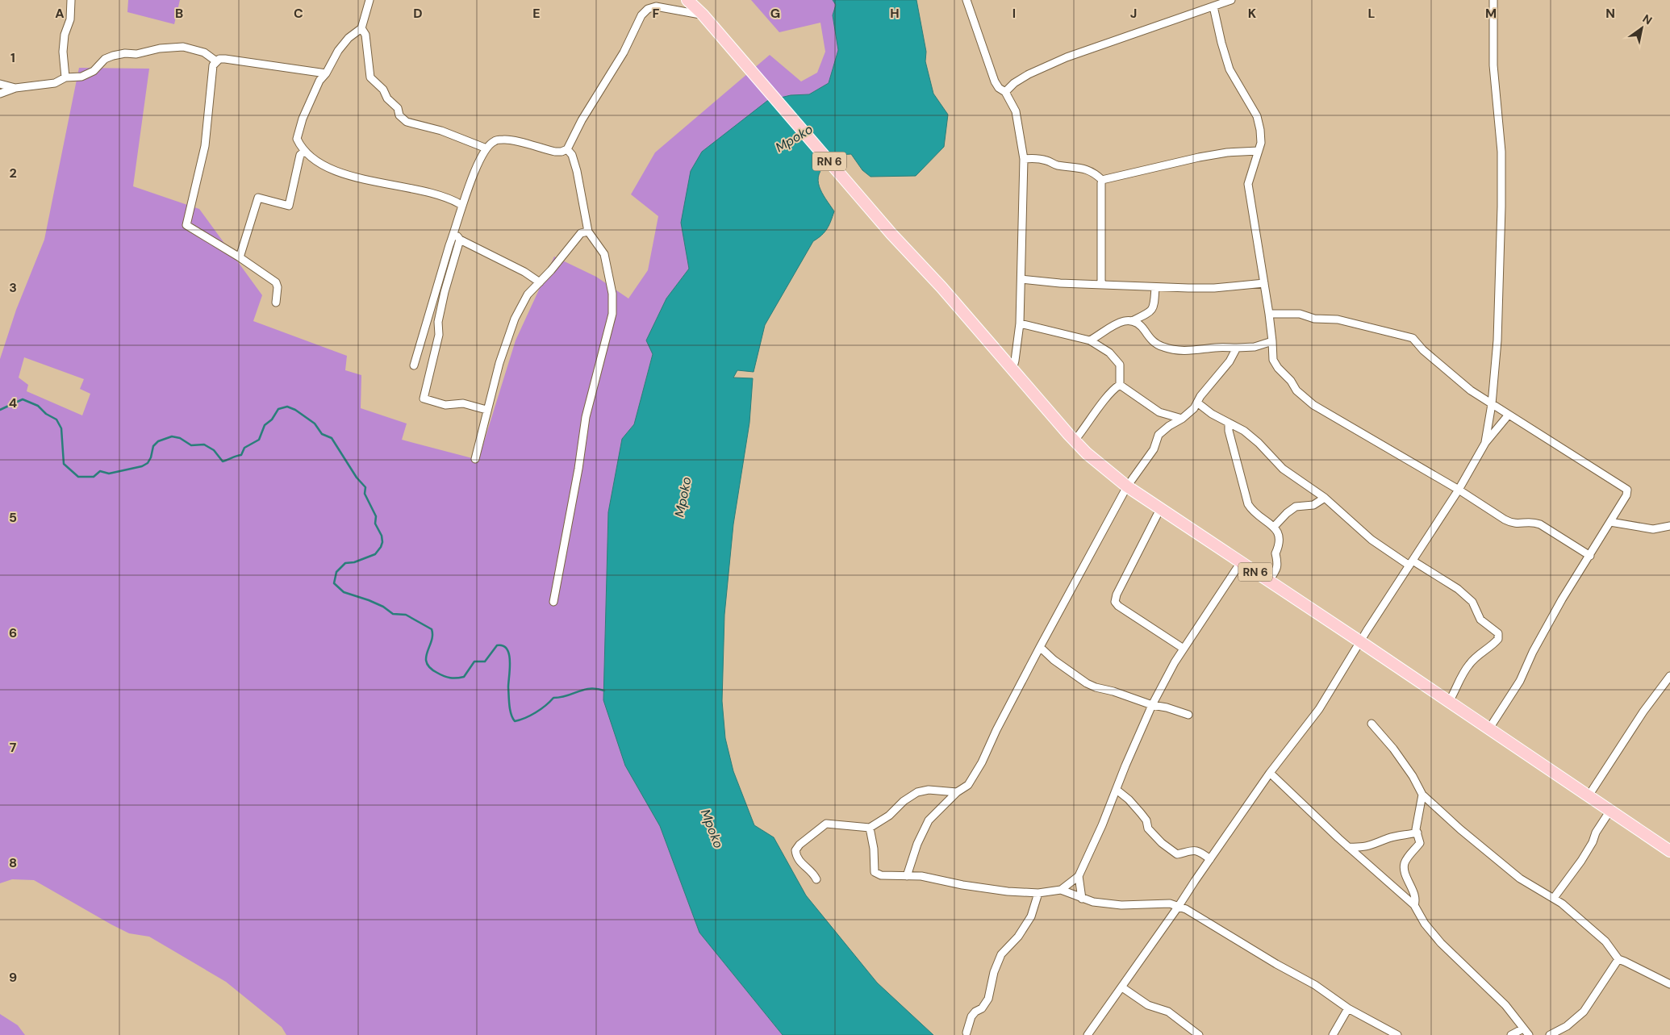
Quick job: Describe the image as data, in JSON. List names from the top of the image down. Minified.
{"streets":{"main road":["RN 6"]},"water":["Mpoko"],"north":"top right","grid":{"columns":["A","B","C","D","E","F","G","H","I","J","K","L","M","N"],"rows":["1","2","3","4","5","6","7","8","9"]}}
